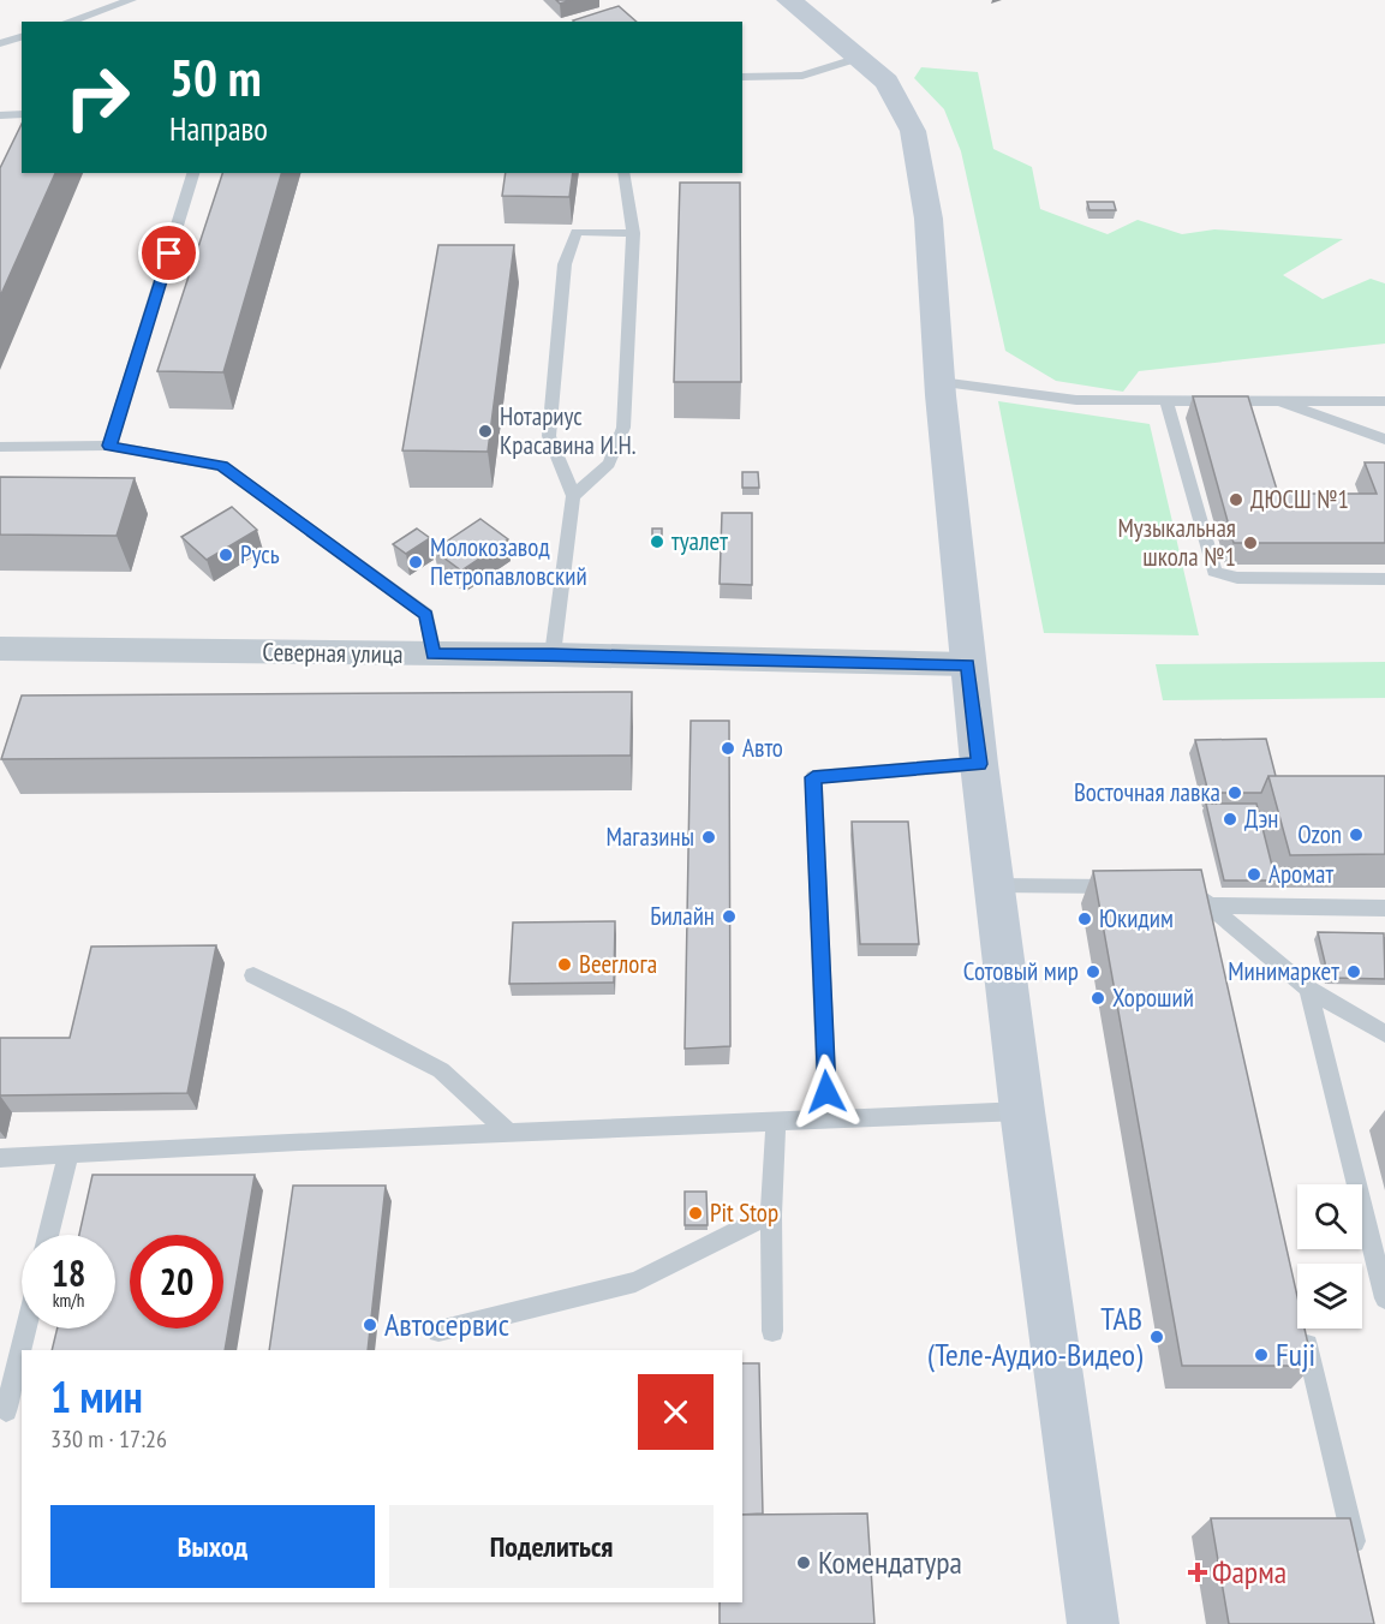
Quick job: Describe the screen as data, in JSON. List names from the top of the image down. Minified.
{"streets":{"street":["Северная улица"]},"places":{"other":["Нотариус Красавина И.Н.","ДЮСШ №1","туалет","Музыкальная школа №1","Русь","Молокозавод Петропавловский","Авто","Восточная лавка","Дэн","Ozon","Магазины","Аромат","Билайн","Юкидим","Beerлога","Сотовый мир","Минимаркет","Хороший","Pit Stop","Автосервис","ТАВ (Теле-Аудио-Видео)","Fuji","Комендатура"],"health":["Фарма"]},"page":{"turn":["50 m","Направо"],"speed":"18 km/h","limit":"20","heading":["1 мин","330 m · 17:26"],"buttons":["Выход","Поделиться"]}}
